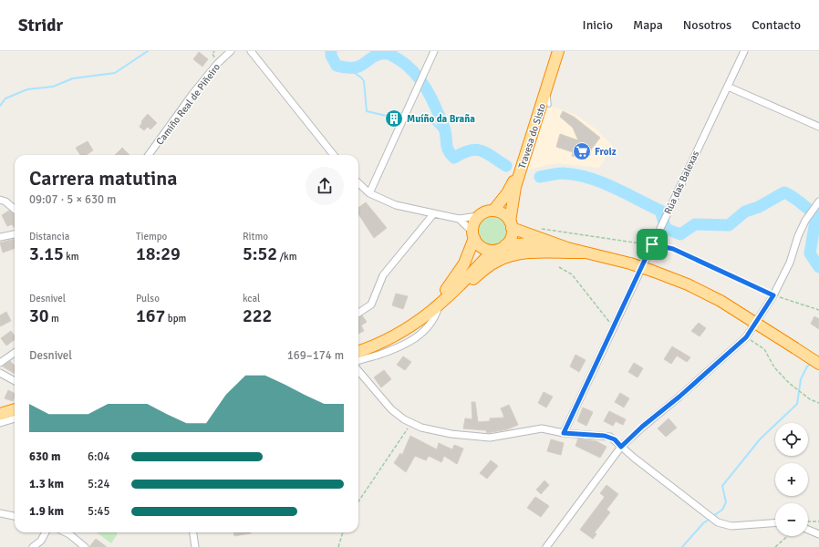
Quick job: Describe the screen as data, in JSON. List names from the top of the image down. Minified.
{"streets":{"highway":["Travesa do Sisto"],"street":["Camiño Real de Piñeiro","Rúa das Balexas"]},"places":{"building":["Muíño da Braña"],"supermarket":["Froiz"]},"page":{"header":"Stridr","nav":["Inicio","Mapa","Nosotros","Contacto"],"heading":["Carrera matutina","09:07 · 5 × 630 m"],"stats":[["Distancia","3.15 km"],["Tiempo","18:29"],["Ritmo","5:52 /km"],["Desnivel","30 m"],["Pulso","167 bpm"],["kcal","222"]],"chart":["Desnivel","169–174 m"],"map_buttons":["+","−"],"list":[{"name":"630 m","note":"6:04"},{"name":"1.3 km","note":"5:24"},{"name":"1.9 km","note":"5:45"}]}}
